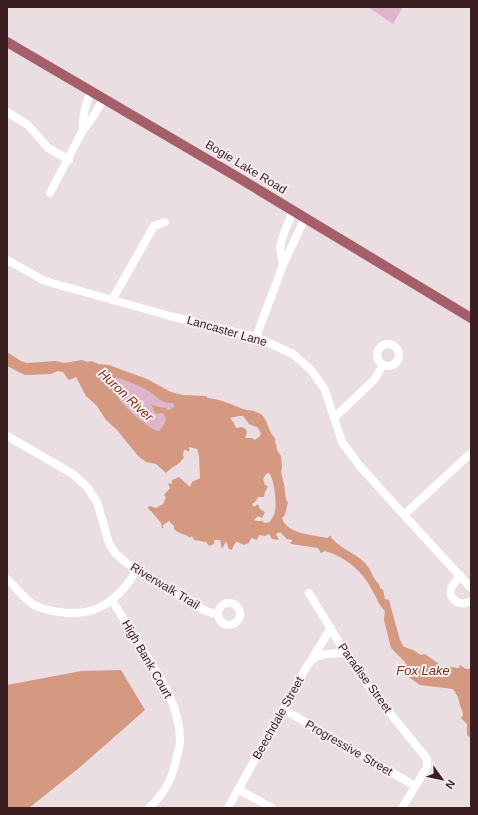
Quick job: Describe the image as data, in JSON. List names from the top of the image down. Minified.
{"streets":{"main road":["Bogie Lake Road"],"street":["Lancaster Lane","Riverwalk Trail","High Bank Court","Paradise Street","Beechdale Street","Progressive Street"]},"crossings":[["Paradise Street","Beechdale Street"],["Paradise Street","Progressive Street"],["Beechdale Street","Progressive Street"]],"water":["Huron River","Fox Lake"],"north":"bottom right"}
